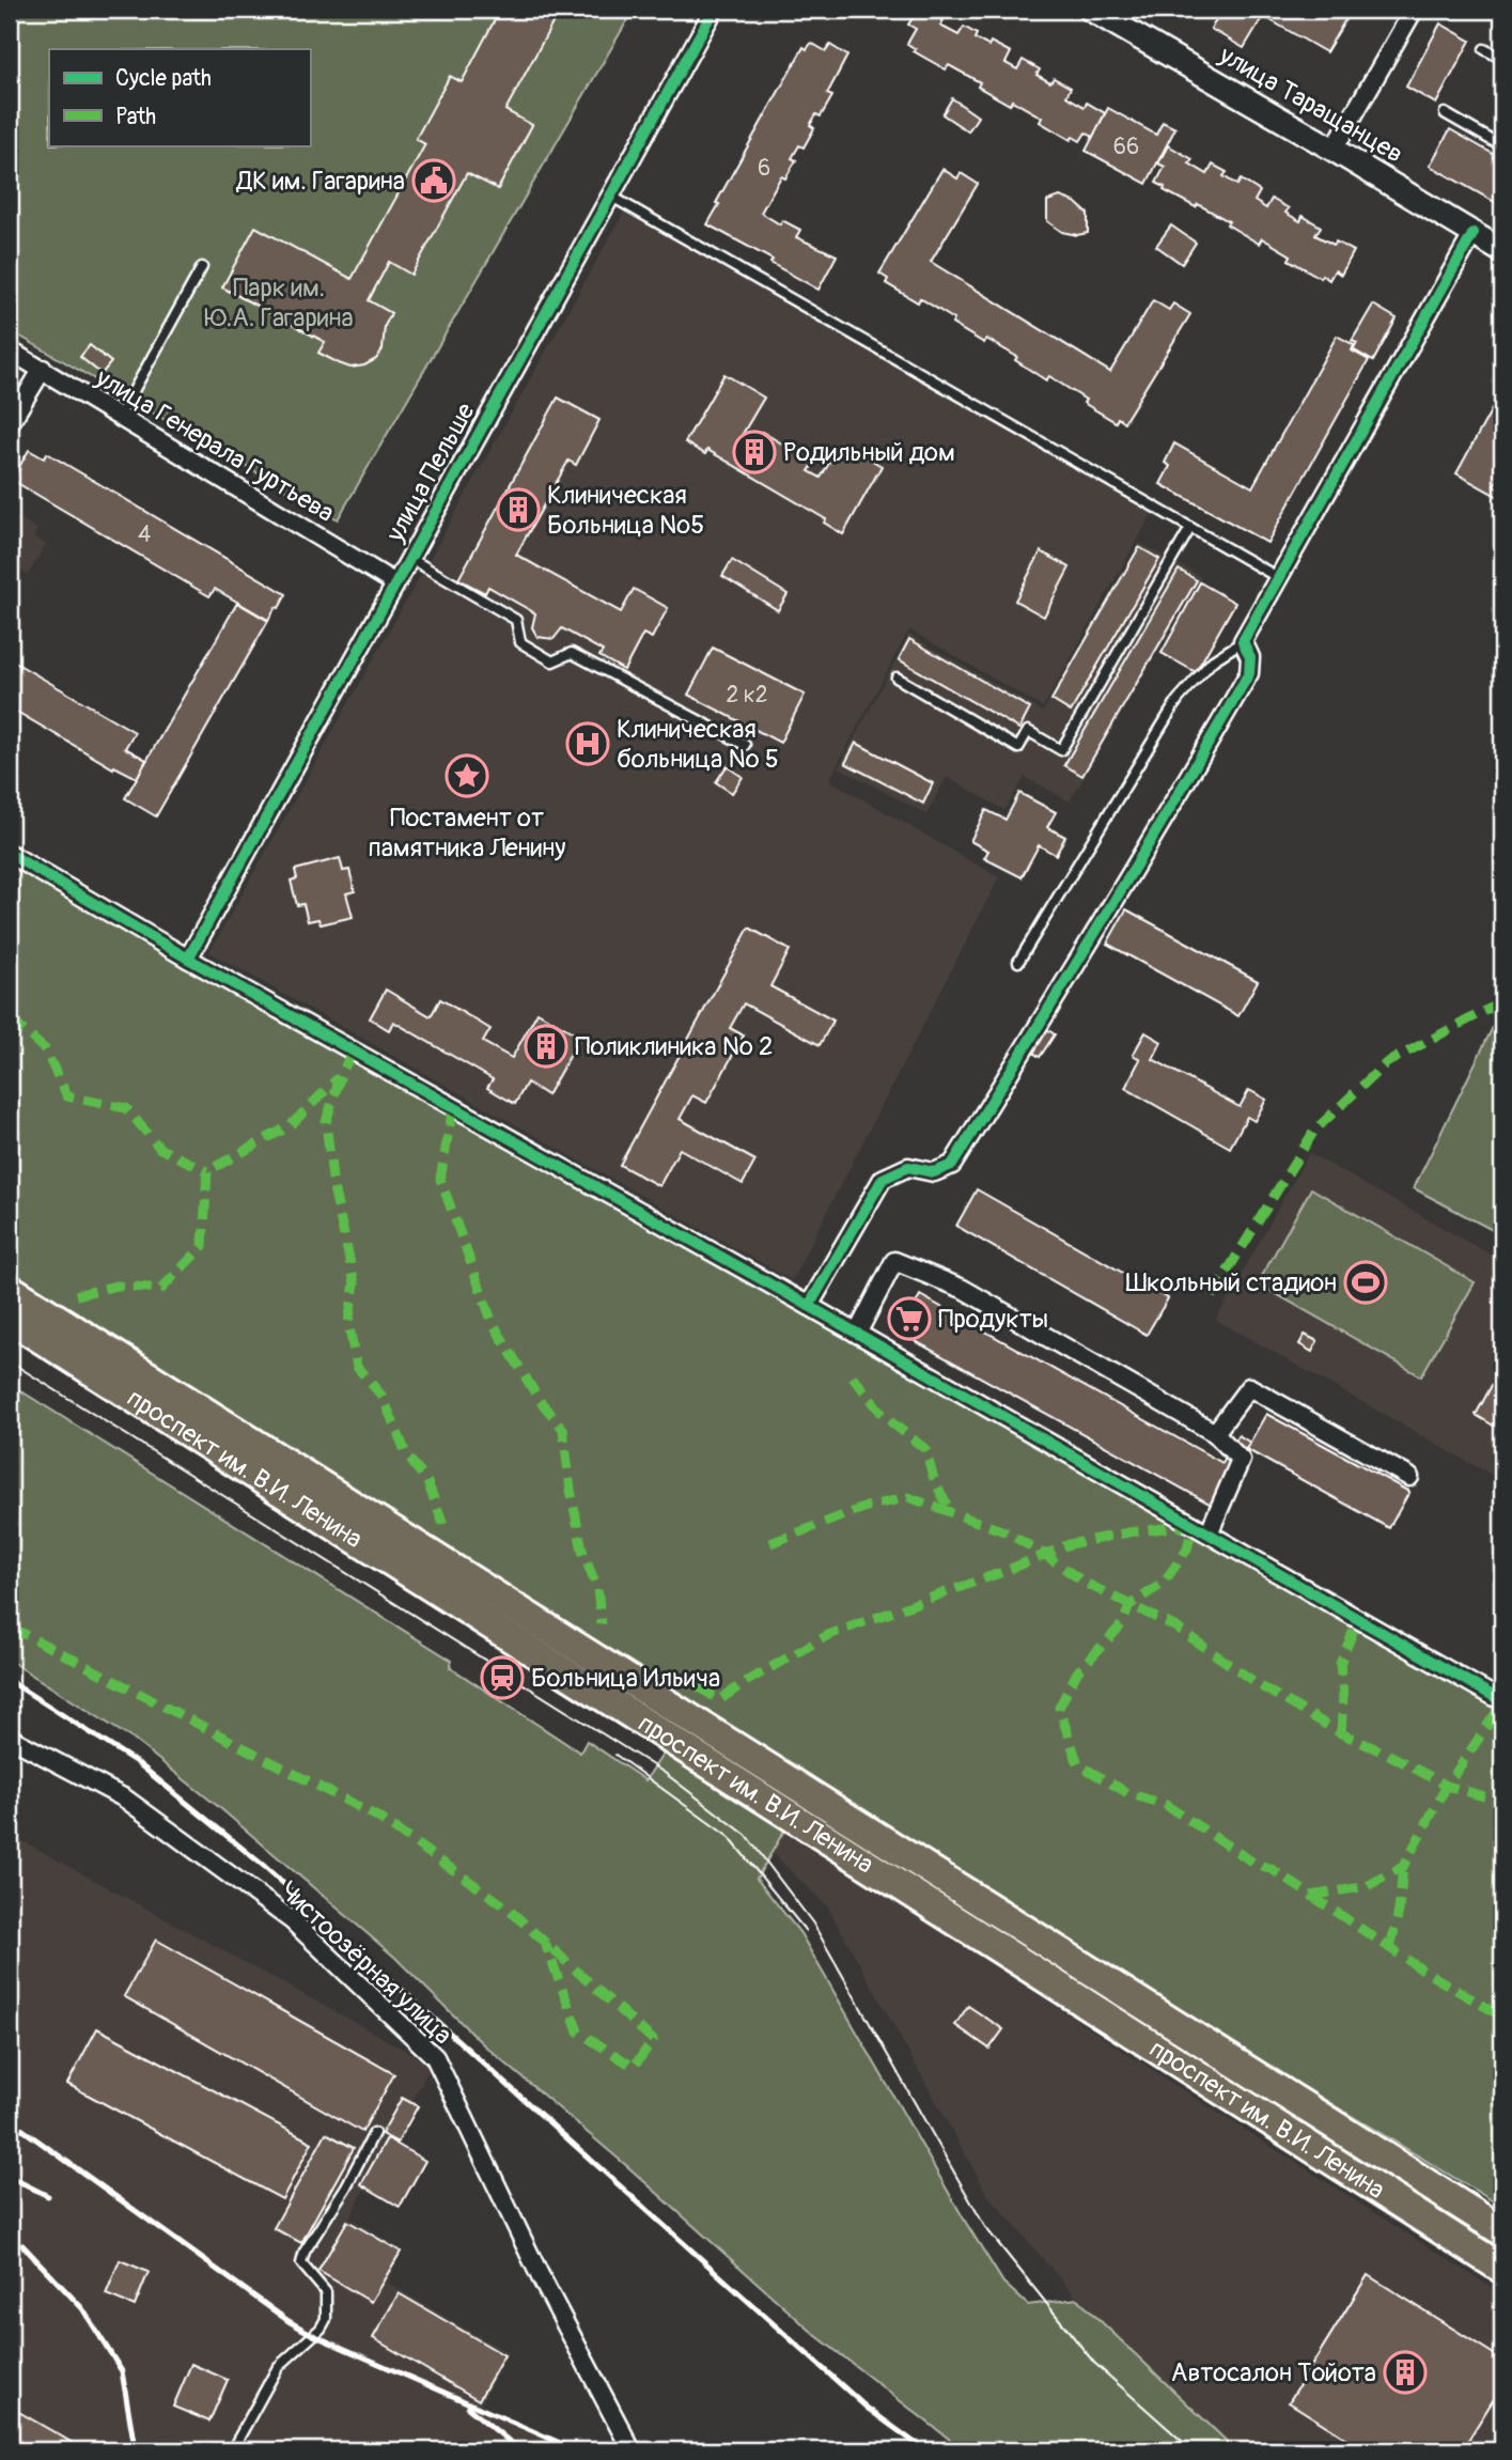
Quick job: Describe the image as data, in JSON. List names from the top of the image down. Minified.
{"streets":{"main road":["проспект им. В.И. Ленина"],"street":["улица Таращанцев","улица Генерала Гуртьева","улица Пельше","Чистоозёрная улица"]},"crossings":[["улица Генерала Гуртьева","улица Пельше"]],"parks":["Парк им. Ю.А. Гагарина"],"places":{"public building":["ДК им. Гагарина"],"building":["Родильный дом","Клиническая Больница №5","Поликлиника № 2","Автосалон Тойота"],"hospital":["Клиническая больница № 5"],"place":["Постамент от памятника Ленину"],"sports":["Школьный стадион"],"supermarket":["Продукты"],"station":["Больница Ильича"]},"house_numbers":["66","6","4","2 к2"],"legend":["Cycle path","Path"]}
